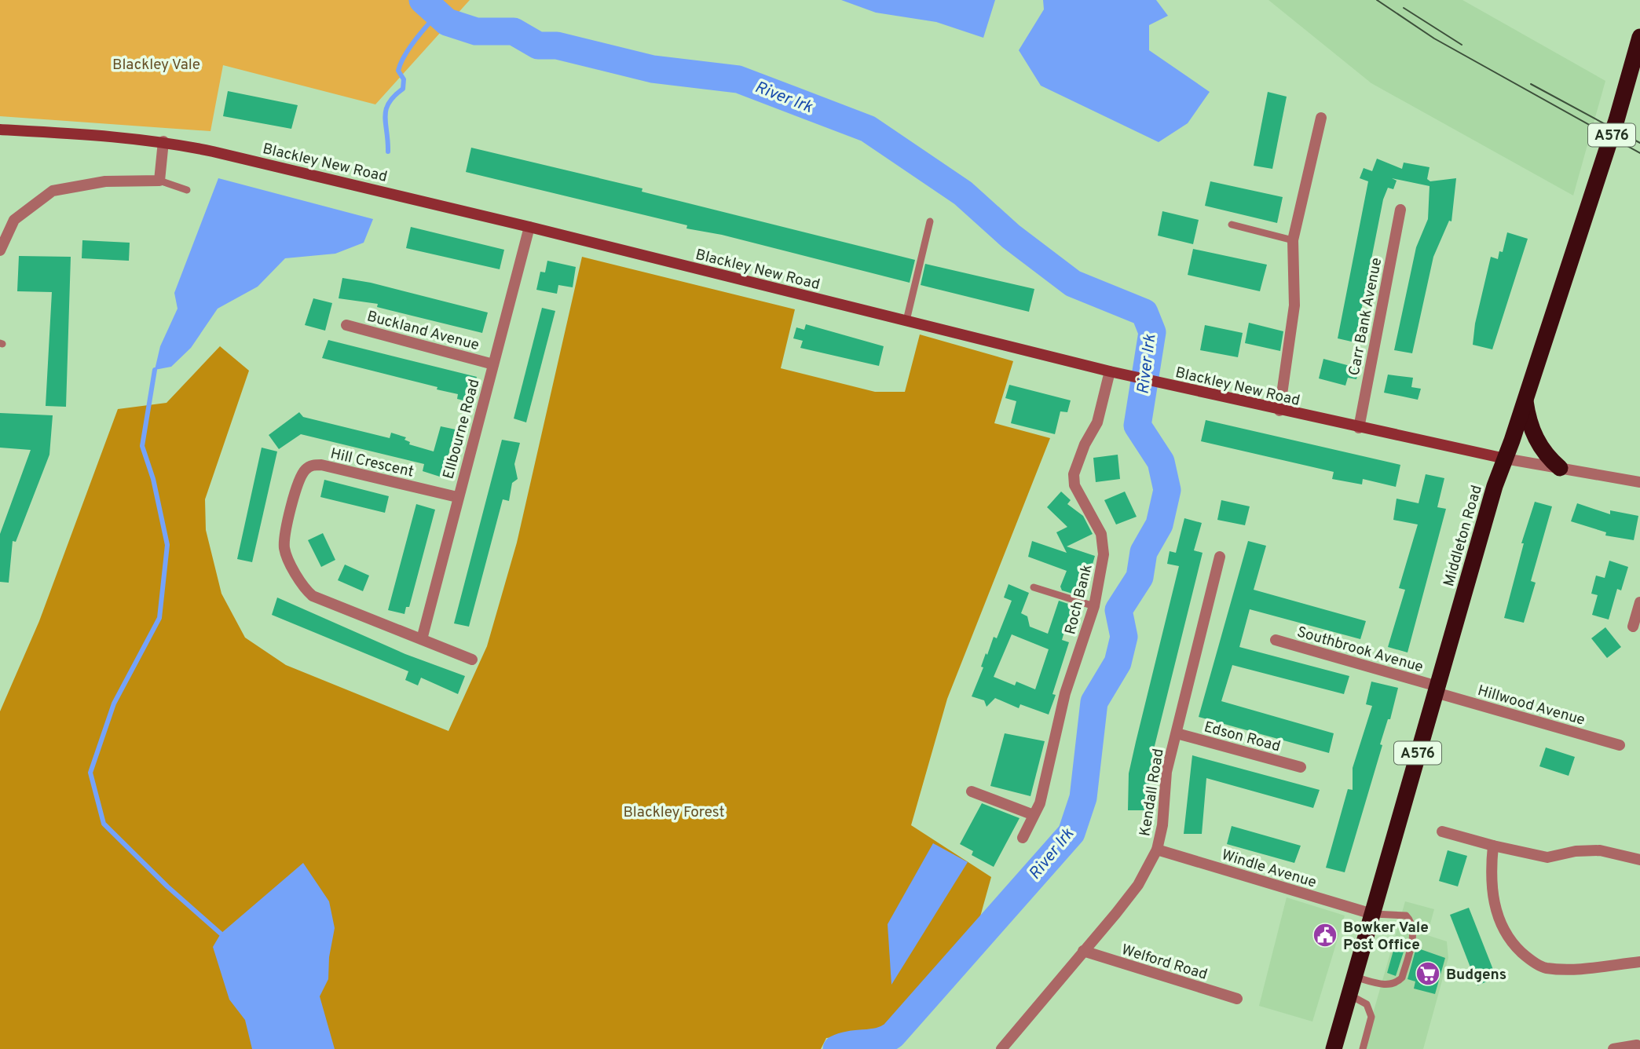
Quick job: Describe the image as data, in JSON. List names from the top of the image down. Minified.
{"streets":{"highway":["A576","Middleton Road"],"street":["Blackley New Road","Carr Bank Avenue","Buckland Avenue","Ellbourne Road","Hill Crescent","Roch Bank","Southbrook Avenue","Hillwood Avenue","Edson Road","Kendall Road","Windle Avenue","Welford Road"]},"crossings":[["Blackley New Road","Carr Bank Avenue"],["Blackley New Road","Ellbourne Road"],["Blackley New Road","Middleton Road"],["Blackley New Road","Roch Bank"],["Buckland Avenue","Ellbourne Road"],["Ellbourne Road","Hill Crescent"],["Middleton Road","Southbrook Avenue"],["Middleton Road","Hillwood Avenue"],["Middleton Road","Windle Avenue"],["Southbrook Avenue","Hillwood Avenue"],["Edson Road","Kendall Road"],["Kendall Road","Windle Avenue"],["Kendall Road","Welford Road"]],"water":["River Irk"],"parks":["Blackley Vale","Blackley Forest"],"places":{"public building":["Bowker Vale Post Office"],"supermarket":["Budgens"]}}
